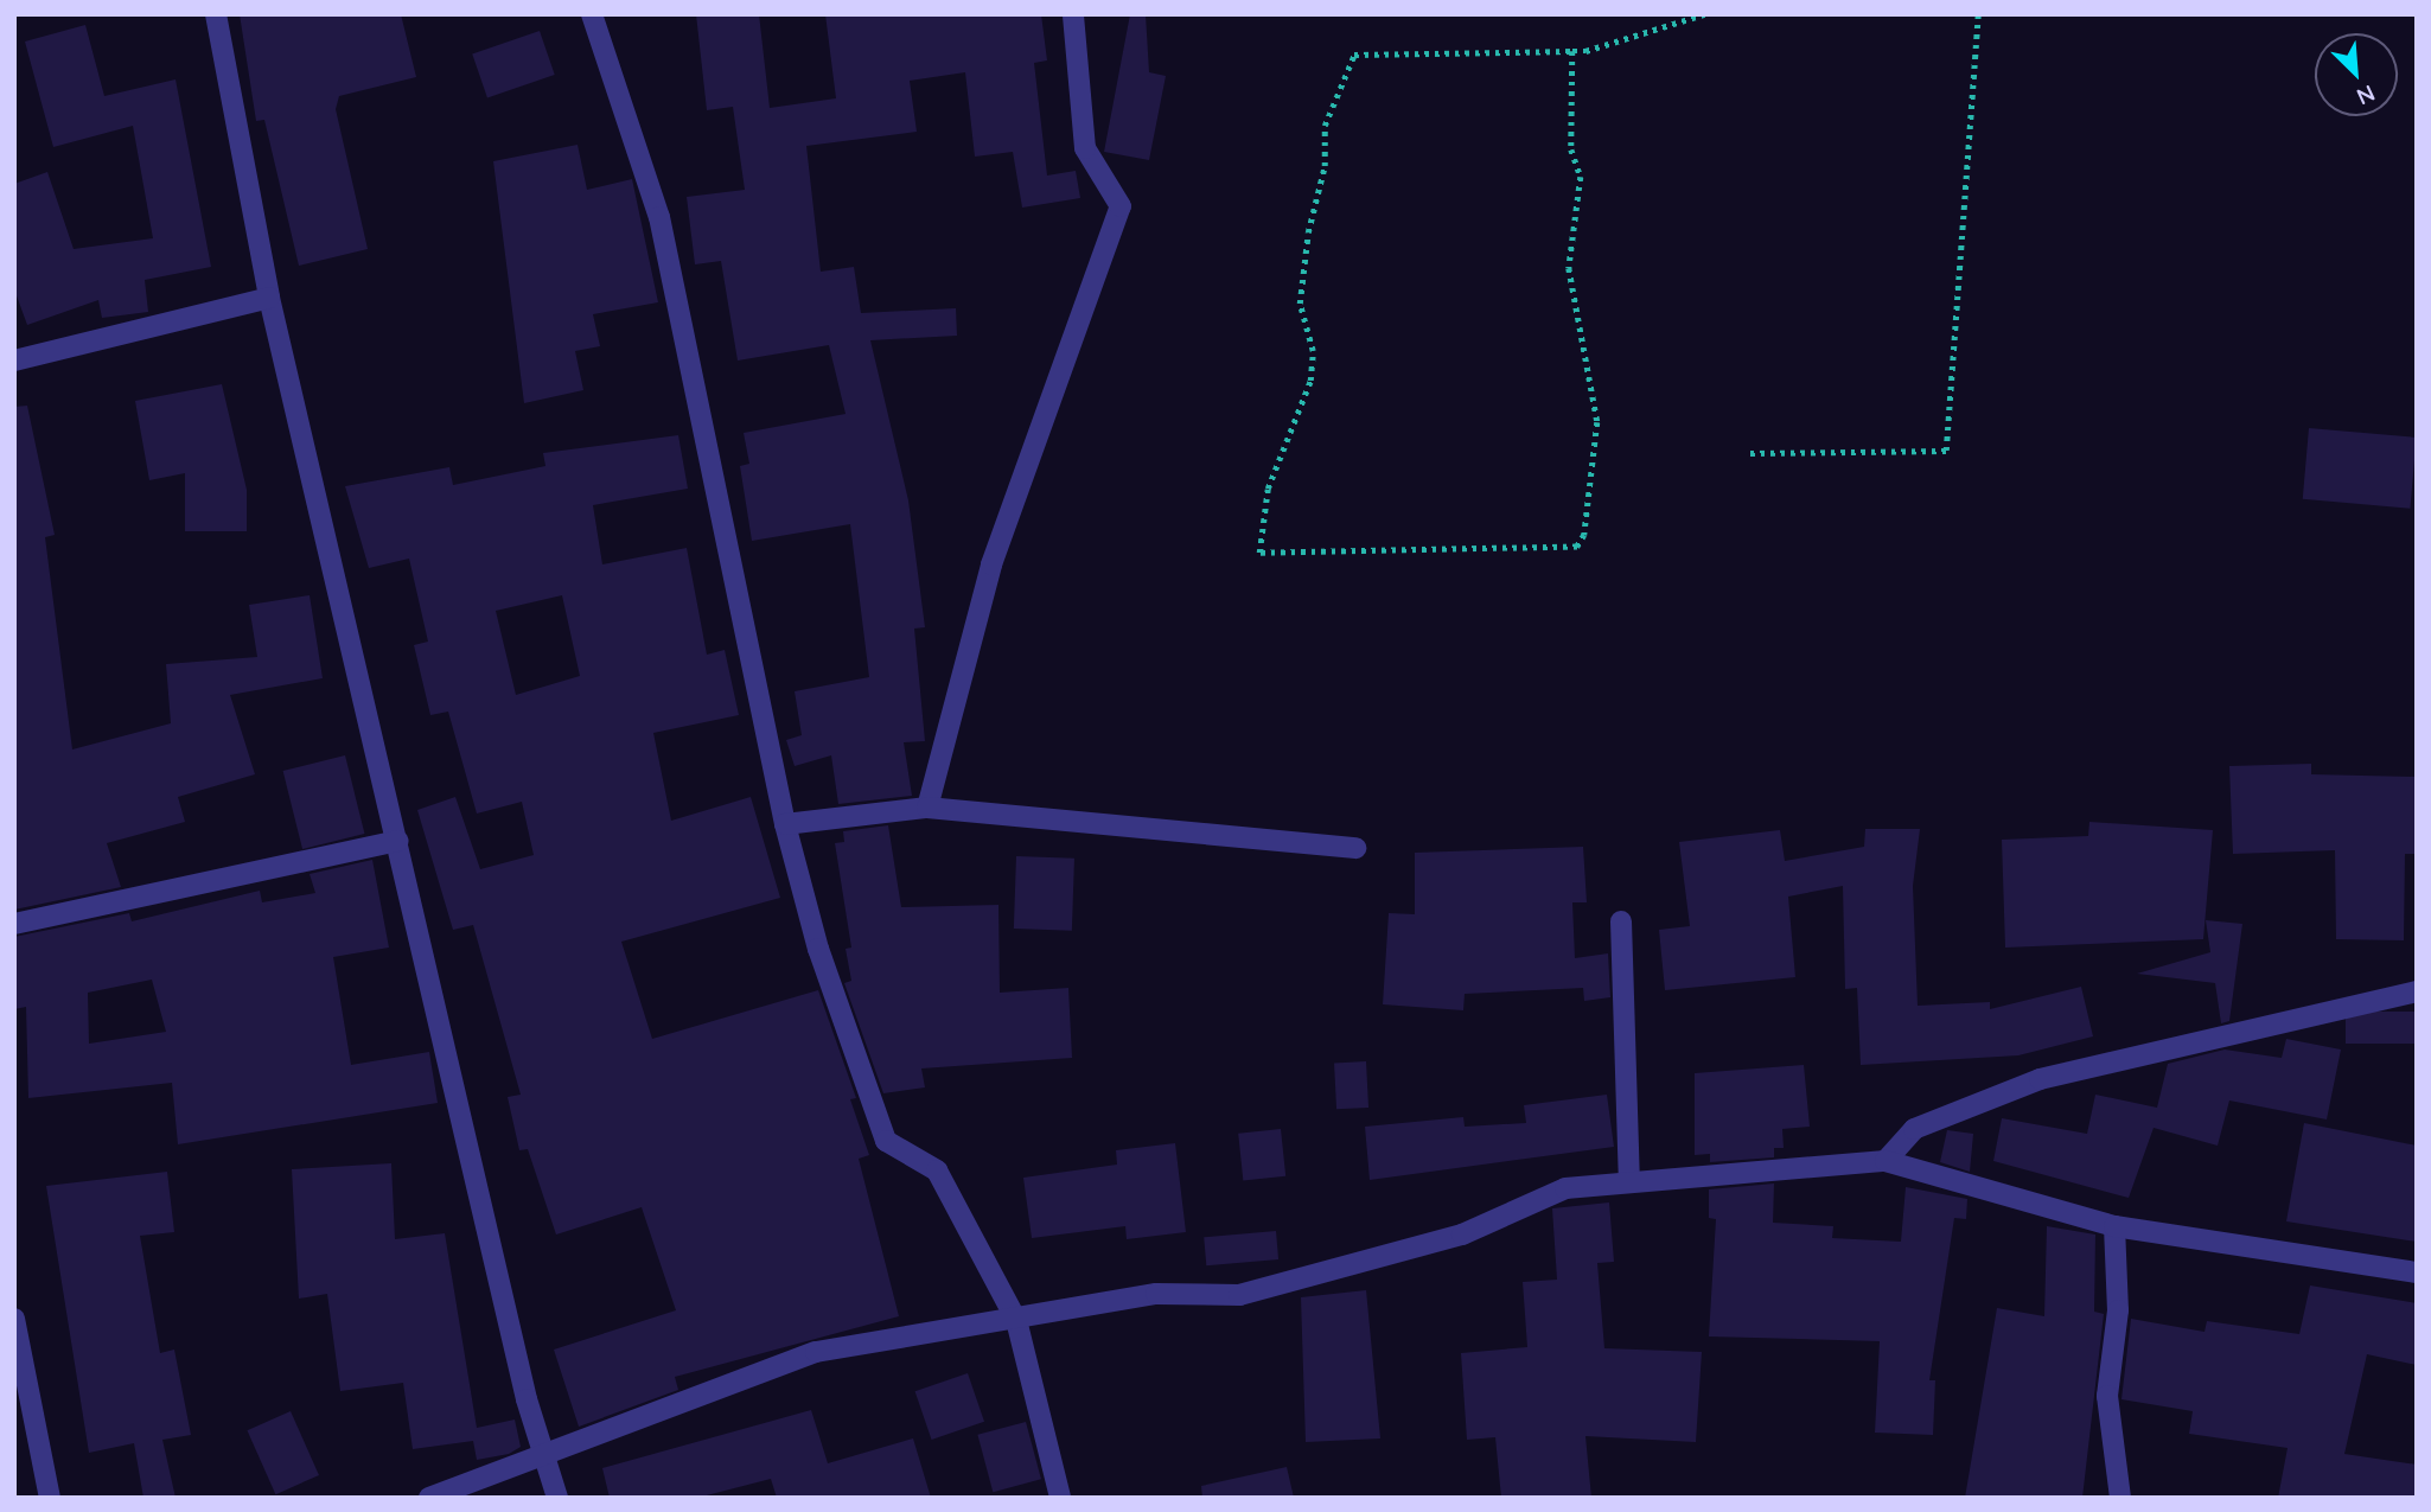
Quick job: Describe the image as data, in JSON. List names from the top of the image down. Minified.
{"north":"bottom right"}
